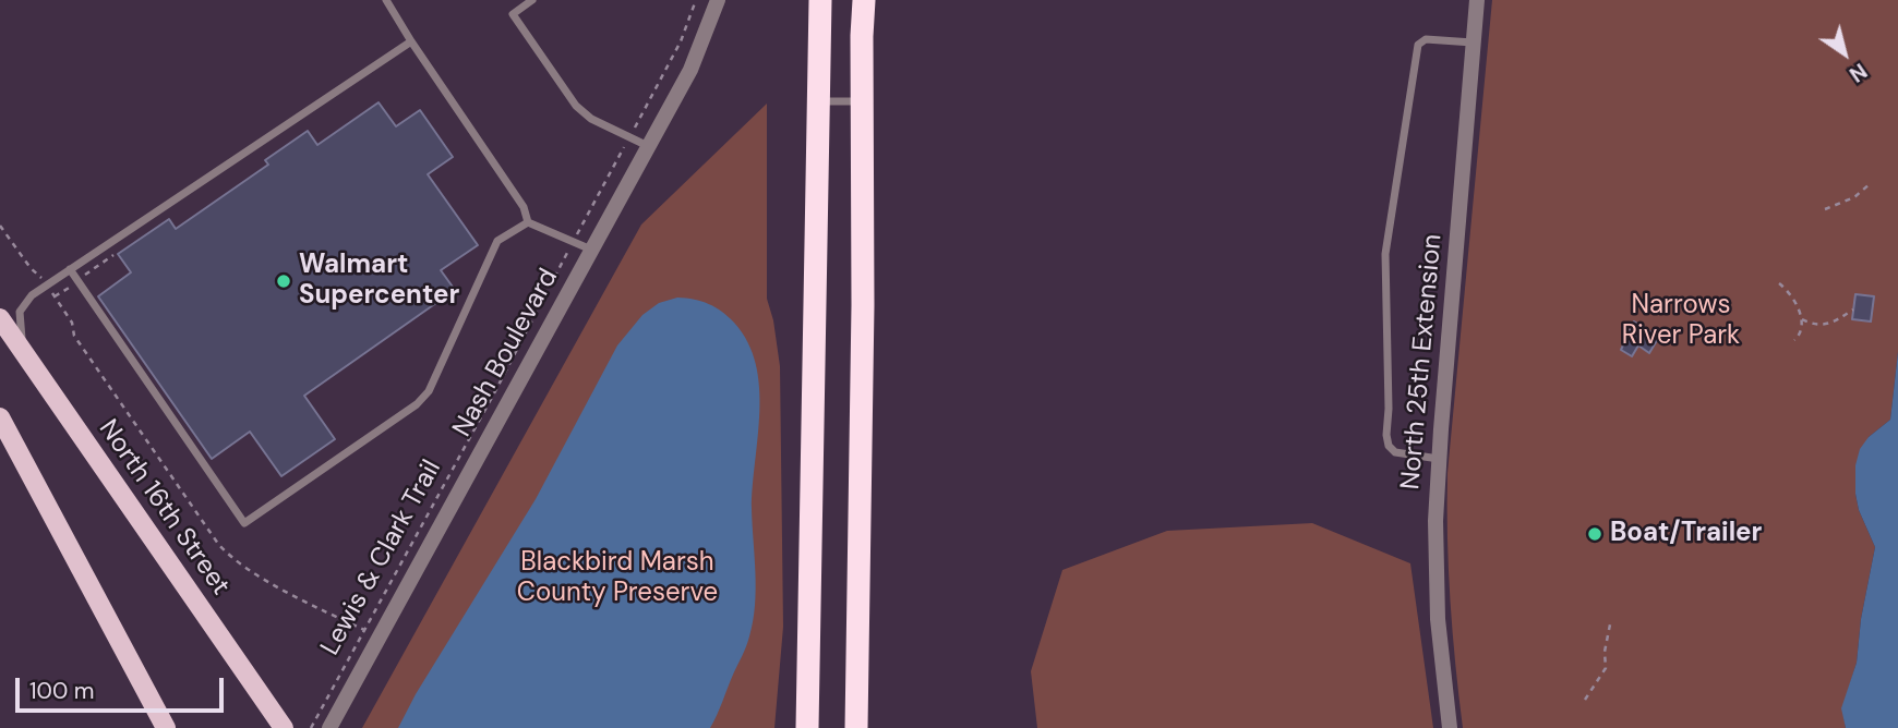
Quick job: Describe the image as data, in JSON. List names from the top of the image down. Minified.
{"streets":{"main road":["North 16th Street"],"street":["Nash Boulevard","North 25th Extension"],"path":["Lewis & Clark Trail"]},"parks":["Narrows River Park","Blackbird Marsh County Preserve"],"places":["Walmart Supercenter","Boat/Trailer"],"scale_bar":"100 m","north":"bottom right"}
